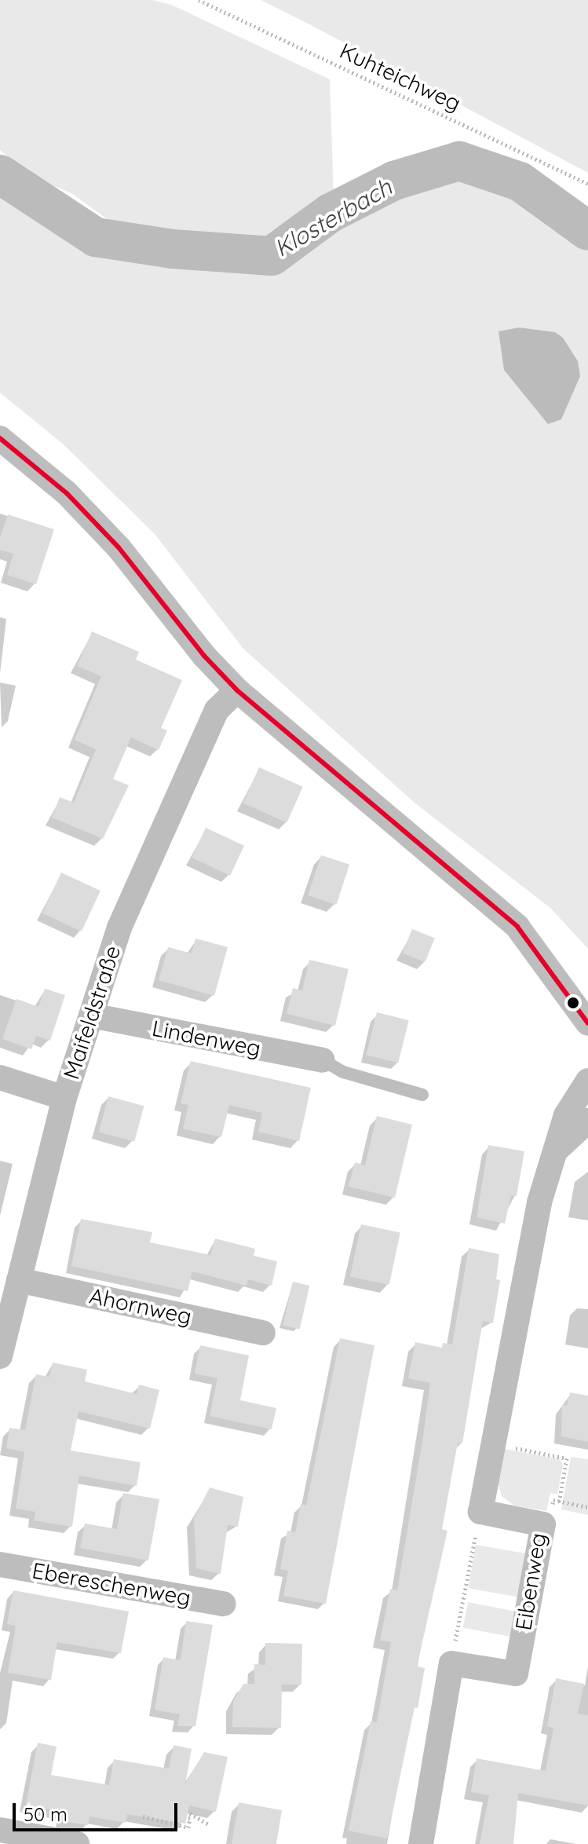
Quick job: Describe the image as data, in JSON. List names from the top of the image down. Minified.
{"streets":{"street":["Maifeldstraße","Lindenweg","Ahornweg","Eibenweg","Ebereschenweg"],"path":["Kuhteichweg"]},"crossings":[["Maifeldstraße","Lindenweg"],["Maifeldstraße","Ahornweg"]],"water":["Klosterbach"],"scale_bar":"50 m"}
